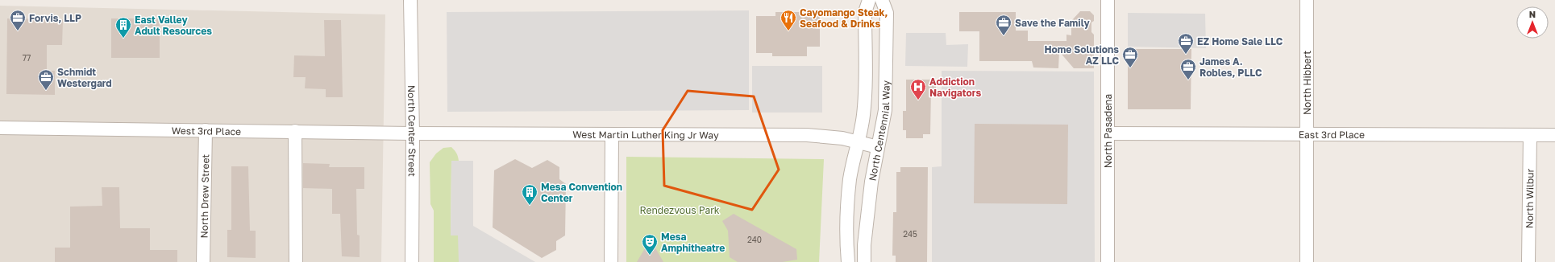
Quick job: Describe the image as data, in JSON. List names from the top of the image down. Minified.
{"streets":{"street":["North Hibbert","West 3rd Place","North Center Street","North Centennial Way","North Pasadena","West Martin Luther King Jr Way","East 3rd Place","North Drew Street","North Wilbur"]},"crossings":[["North Hibbert","East 3rd Place"],["West 3rd Place","North Center Street"],["West 3rd Place","West Martin Luther King Jr Way"],["West 3rd Place","North Drew Street"],["North Center Street","West Martin Luther King Jr Way"],["North Centennial Way","West Martin Luther King Jr Way"],["North Pasadena","East 3rd Place"],["East 3rd Place","North Wilbur"]],"parks":["Rendezvous Park"],"places":{"office":["Forvis, LLP","Save the Family","EZ Home Sale LLC","Home Solutions AZ LLC","James A. Robles, PLLC","Schmidt Westergard"],"restaurant":["Cayomango Steak, Seafood & Drinks"],"building":["East Valley Adult Resources","Mesa Convention Center"],"hospital":["Addiction Navigators"],"theatre":["Mesa Amphitheatre"]},"house_numbers":["77","245","240"],"north":"top"}
